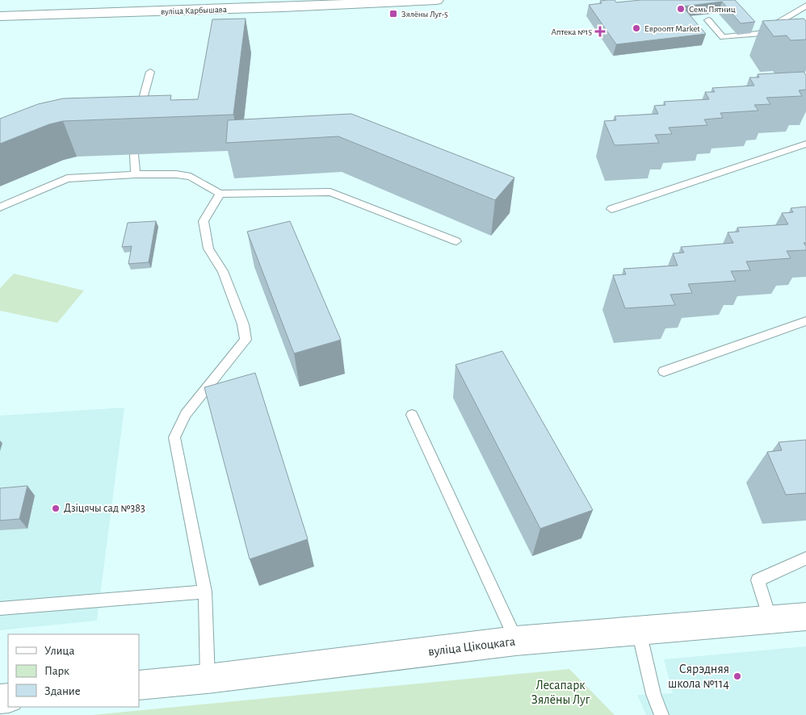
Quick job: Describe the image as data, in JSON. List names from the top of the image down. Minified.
{"streets":{"main road":["вуліца Карбышава","вуліца Цікоцкага"]},"parks":["Лесапарк Зялёны Луг"],"places":{"other":["Семь Пятниц","Евроопт Market","Дзіцячы сад №383","Сярэдняя школа №114"],"transit":["Зялёны Луг-5"],"health":["Аптека №15"]},"legend":["Улица","Парк","Здание"]}
